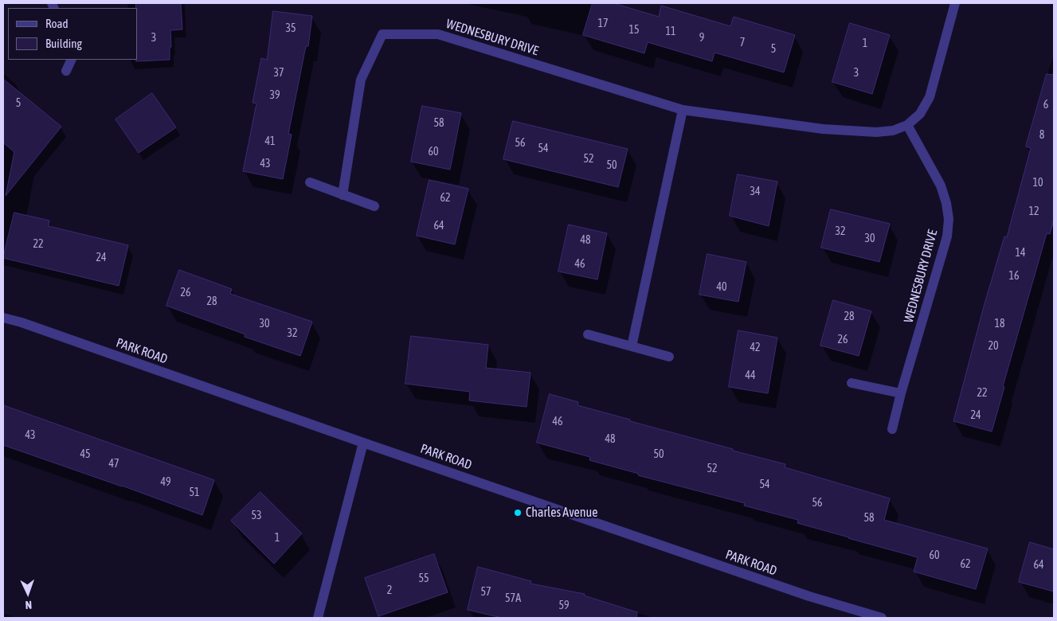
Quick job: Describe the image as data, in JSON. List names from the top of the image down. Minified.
{"streets":{"street":["WEDNESBURY DRIVE","PARK ROAD"]},"places":["Charles Avenue"],"house_numbers":["17","35","15","11","3","9","7","1","5","37","3","39","5","6","58","8","41","56","54","60","52","43","50","10","34","62","12","64","32","30","48","22","14","24","46","16","40","26","28","28","30","18","32","26","20","42","44","22","24","46","43","48","45","50","47","52","49","54","51","56","53","58","1","60","62","64","55","2","57","57A","59"],"legend":["Road","Building"],"north":"bottom"}
